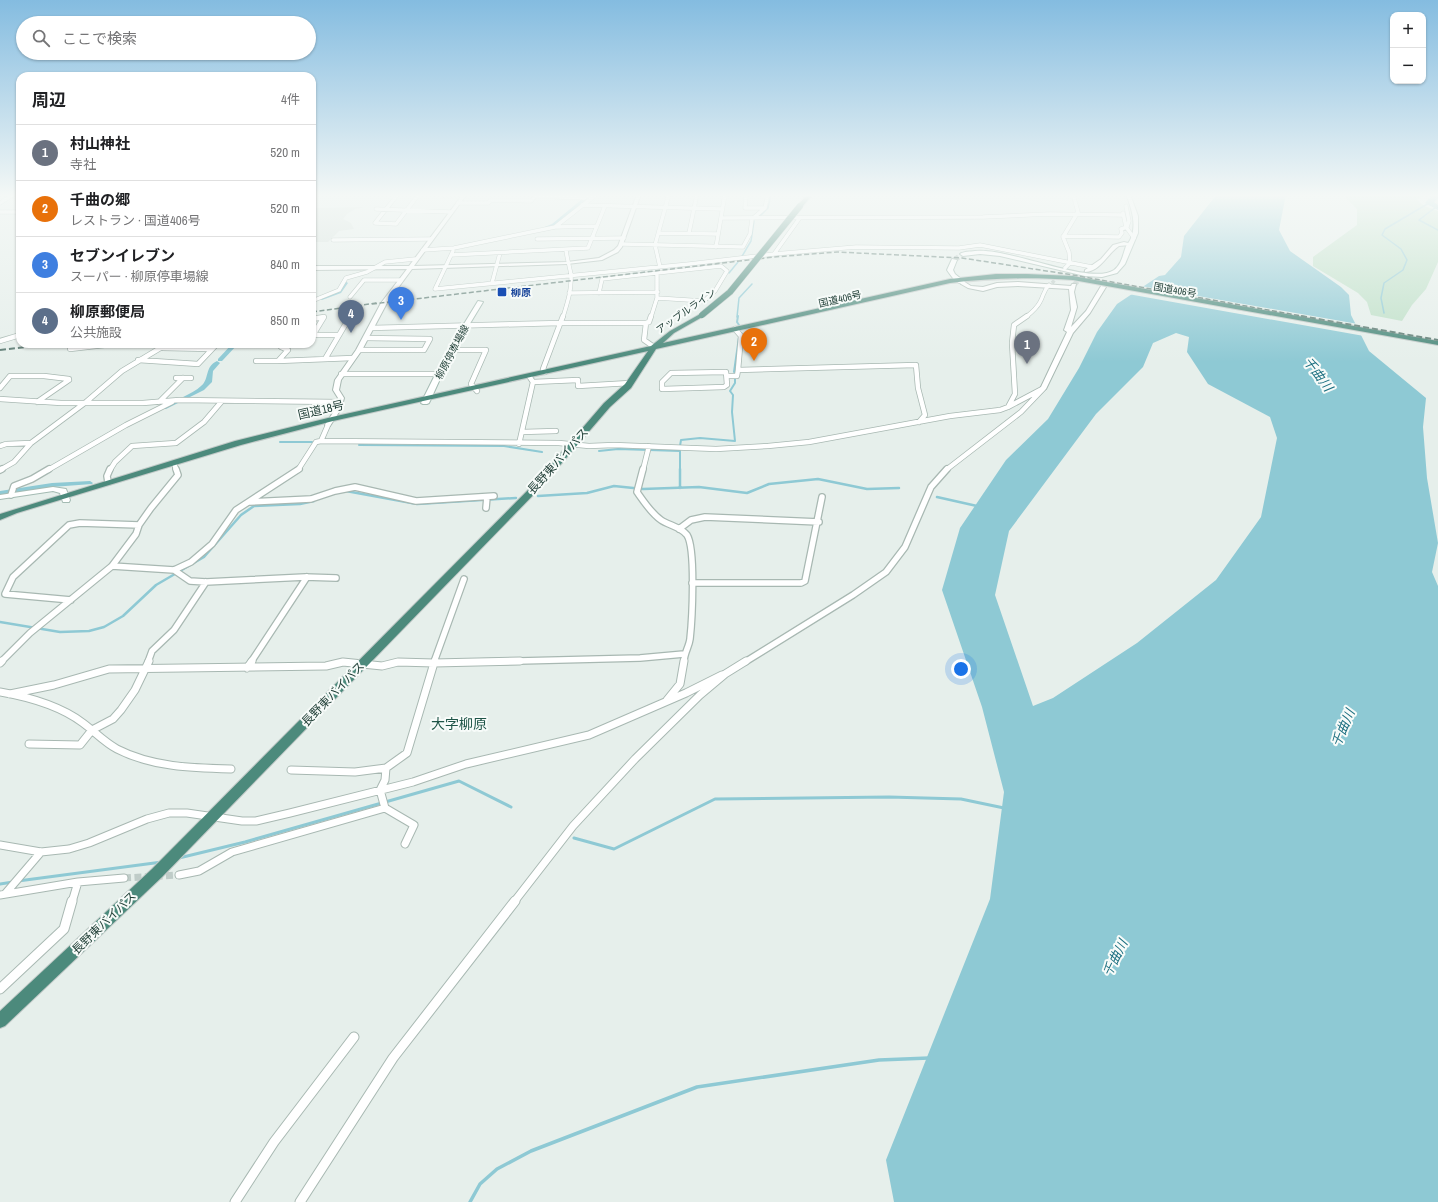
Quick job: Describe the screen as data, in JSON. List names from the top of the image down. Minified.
{"streets":{"highway":["国道406号","アップルライン","国道18号","長野東バイパス"],"main road":["柳原停車場線"]},"crossings":[["国道406号","アップルライン"],["国道406号","国道18号"],["国道406号","長野東バイパス"],["アップルライン","国道18号"],["アップルライン","長野東バイパス"],["柳原停車場線","国道18号"],["国道18号","長野東バイパス"]],"districts":["大字柳原"],"water":["千曲川"],"places":{"transit":["柳原"]},"page":{"map_buttons":["+","−"],"search":"ここで検索","heading":["周辺","4件"],"list":[{"mark":"1","name":"村山神社","note":"寺社","value":"520 m"},{"mark":"2","name":"千曲の郷","note":"レストラン · 国道406号","value":"520 m"},{"mark":"3","name":"セブンイレブン","note":"スーパー · 柳原停車場線","value":"840 m"},{"mark":"4","name":"柳原郵便局","note":"公共施設","value":"850 m"}],"pins":["3","4","2","1"]}}
